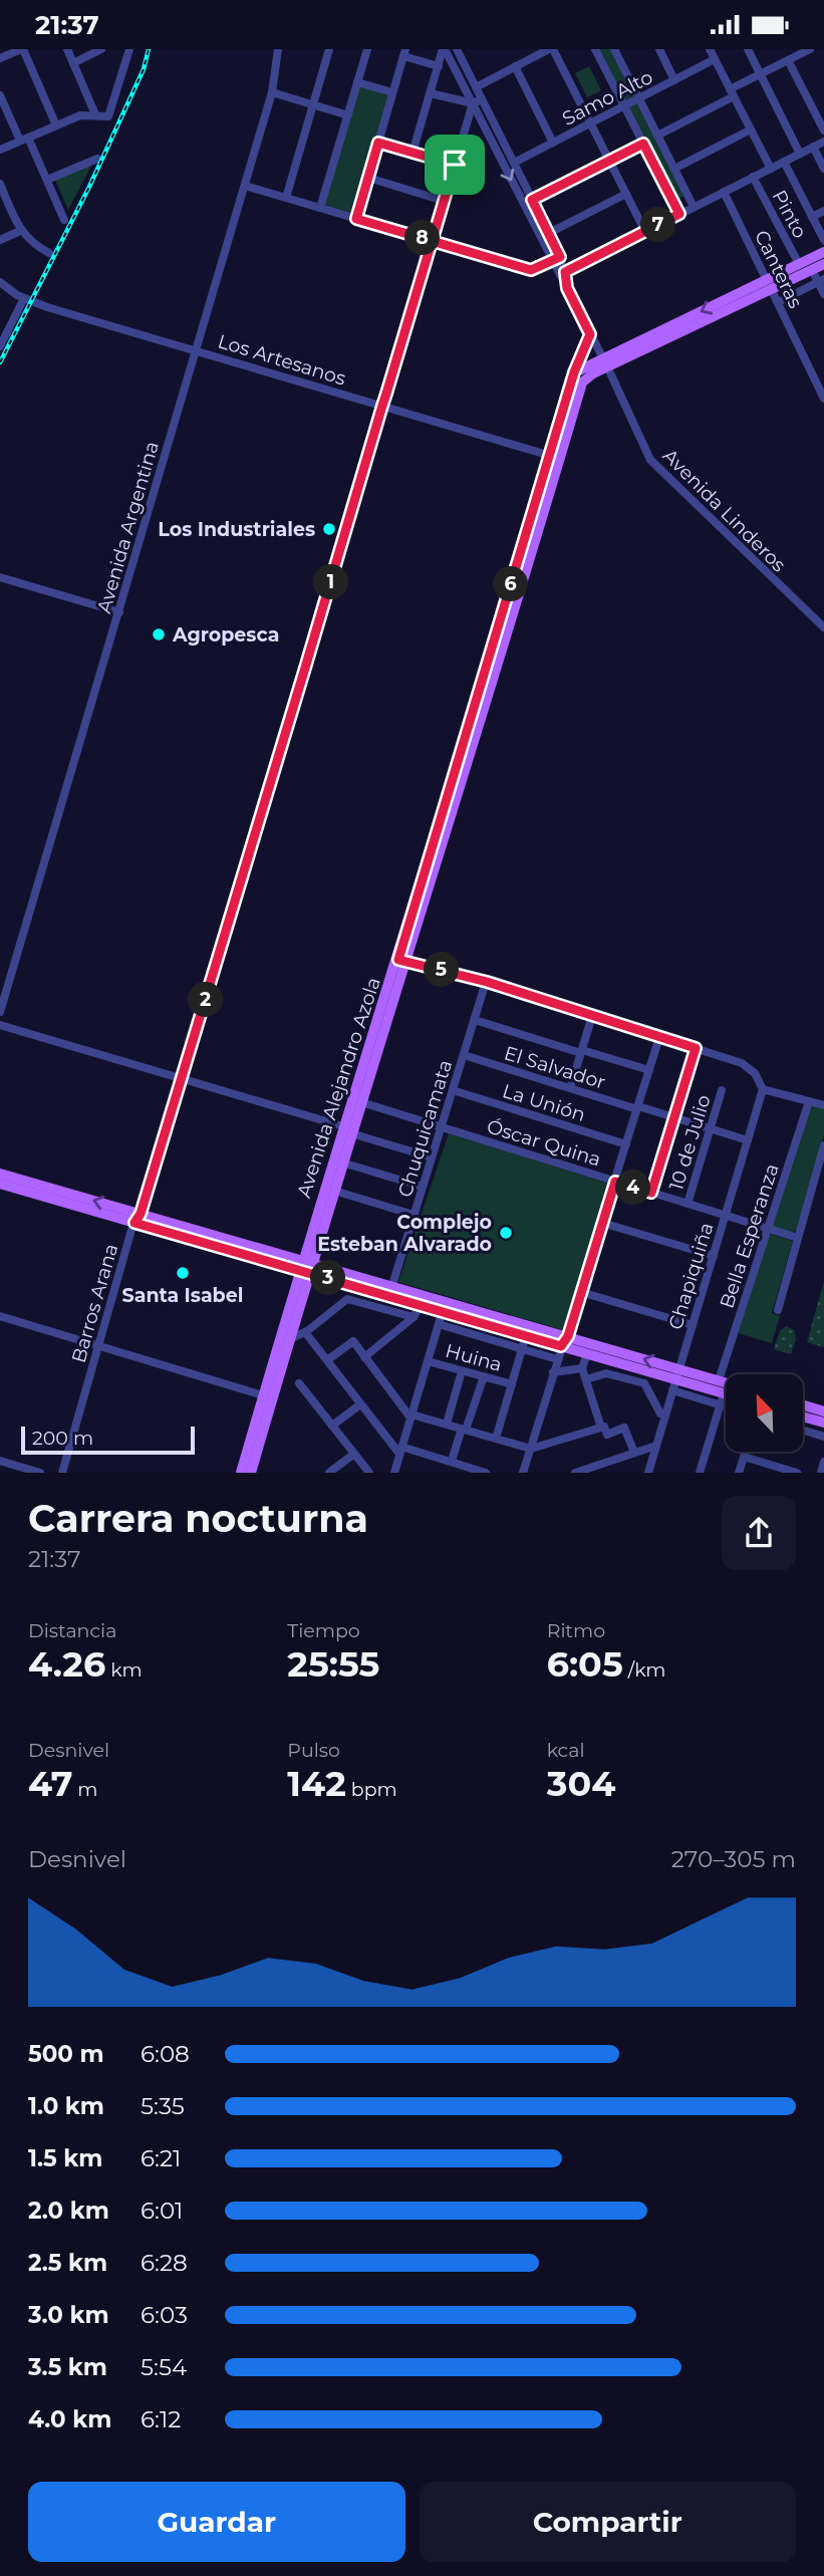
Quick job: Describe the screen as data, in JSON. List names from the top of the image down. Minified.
{"streets":{"main road":["Avenida Alejandro Azola"],"street":["Samo Alto","Pinto","Canteras","Los Artesanos","Avenida Linderos","Avenida Argentina","El Salvador","La Unión","Chuquicamata","Óscar Quina","10 de Julio","Bella Esperanza","Chapiquiña","Barros Arana","Huina"]},"crossings":[["Samo Alto","Avenida Linderos"],["Pinto","Avenida Alejandro Azola"],["Canteras","Avenida Alejandro Azola"],["Los Artesanos","Avenida Argentina"],["Los Artesanos","Avenida Alejandro Azola"],["Los Artesanos","Barros Arana"],["Avenida Linderos","Avenida Alejandro Azola"],["Avenida Linderos","Barros Arana"],["El Salvador","Chuquicamata"],["El Salvador","10 de Julio"],["El Salvador","Chapiquiña"],["Avenida Alejandro Azola","Óscar Quina"],["La Unión","Chuquicamata"],["Chuquicamata","Óscar Quina"],["Óscar Quina","10 de Julio"],["Óscar Quina","Bella Esperanza"],["Óscar Quina","Chapiquiña"]],"places":["Los Industriales","Agropesca","Complejo Esteban Alvarado","Santa Isabel"],"scale_bar":"200 m","north":"top left","page":{"status":"21:37","pins":["7","8","1","6","5","2","4","3"],"scale":"200 m","heading":["Carrera nocturna","21:37"],"stats":[["Distancia","4.26 km"],["Tiempo","25:55"],["Ritmo","6:05 /km"],["Desnivel","47 m"],["Pulso","142 bpm"],["kcal","304"]],"chart":["Desnivel","270–305 m"],"list":[{"name":"500 m","note":"6:08"},{"name":"1.0 km","note":"5:35"},{"name":"1.5 km","note":"6:21"},{"name":"2.0 km","note":"6:01"},{"name":"2.5 km","note":"6:28"},{"name":"3.0 km","note":"6:03"},{"name":"3.5 km","note":"5:54"},{"name":"4.0 km","note":"6:12"}],"buttons":["Guardar","Compartir"]}}
